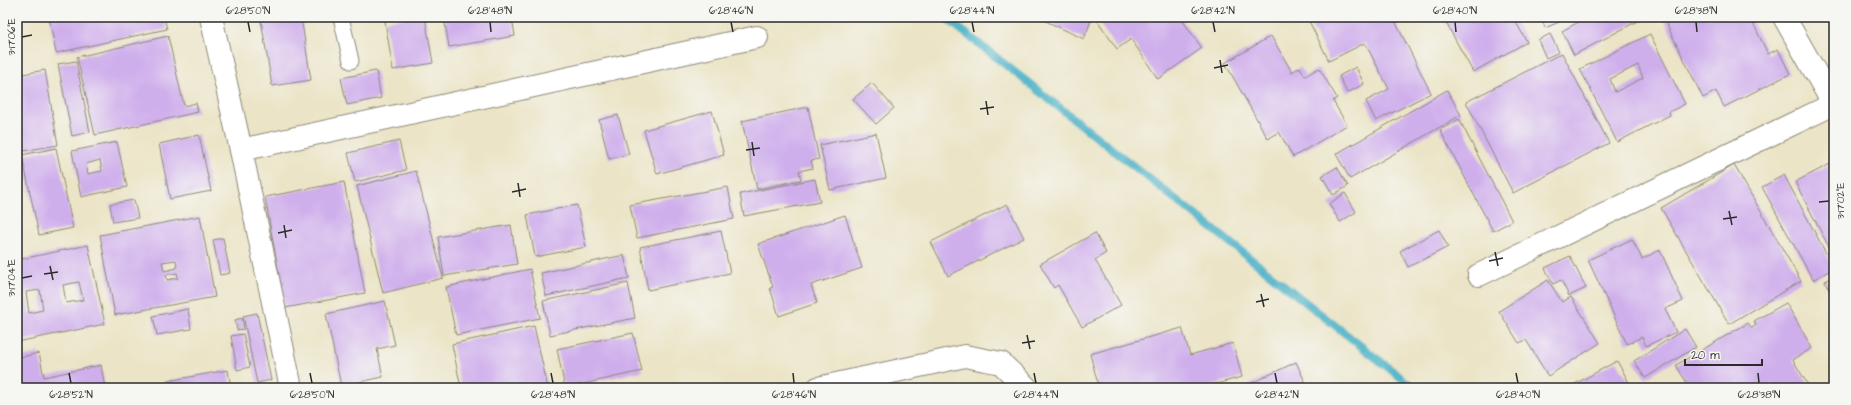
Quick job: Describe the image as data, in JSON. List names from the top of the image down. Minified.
{"scale_bar":"20 m","coordinates":["6°28'50\"N","6°28'48\"N","6°28'46\"N","6°28'44\"N","6°28'42\"N","6°28'40\"N","6°28'38\"N","3°17'06\"E","3°17'02\"E","3°17'04\"E","6°28'52\"N"]}
